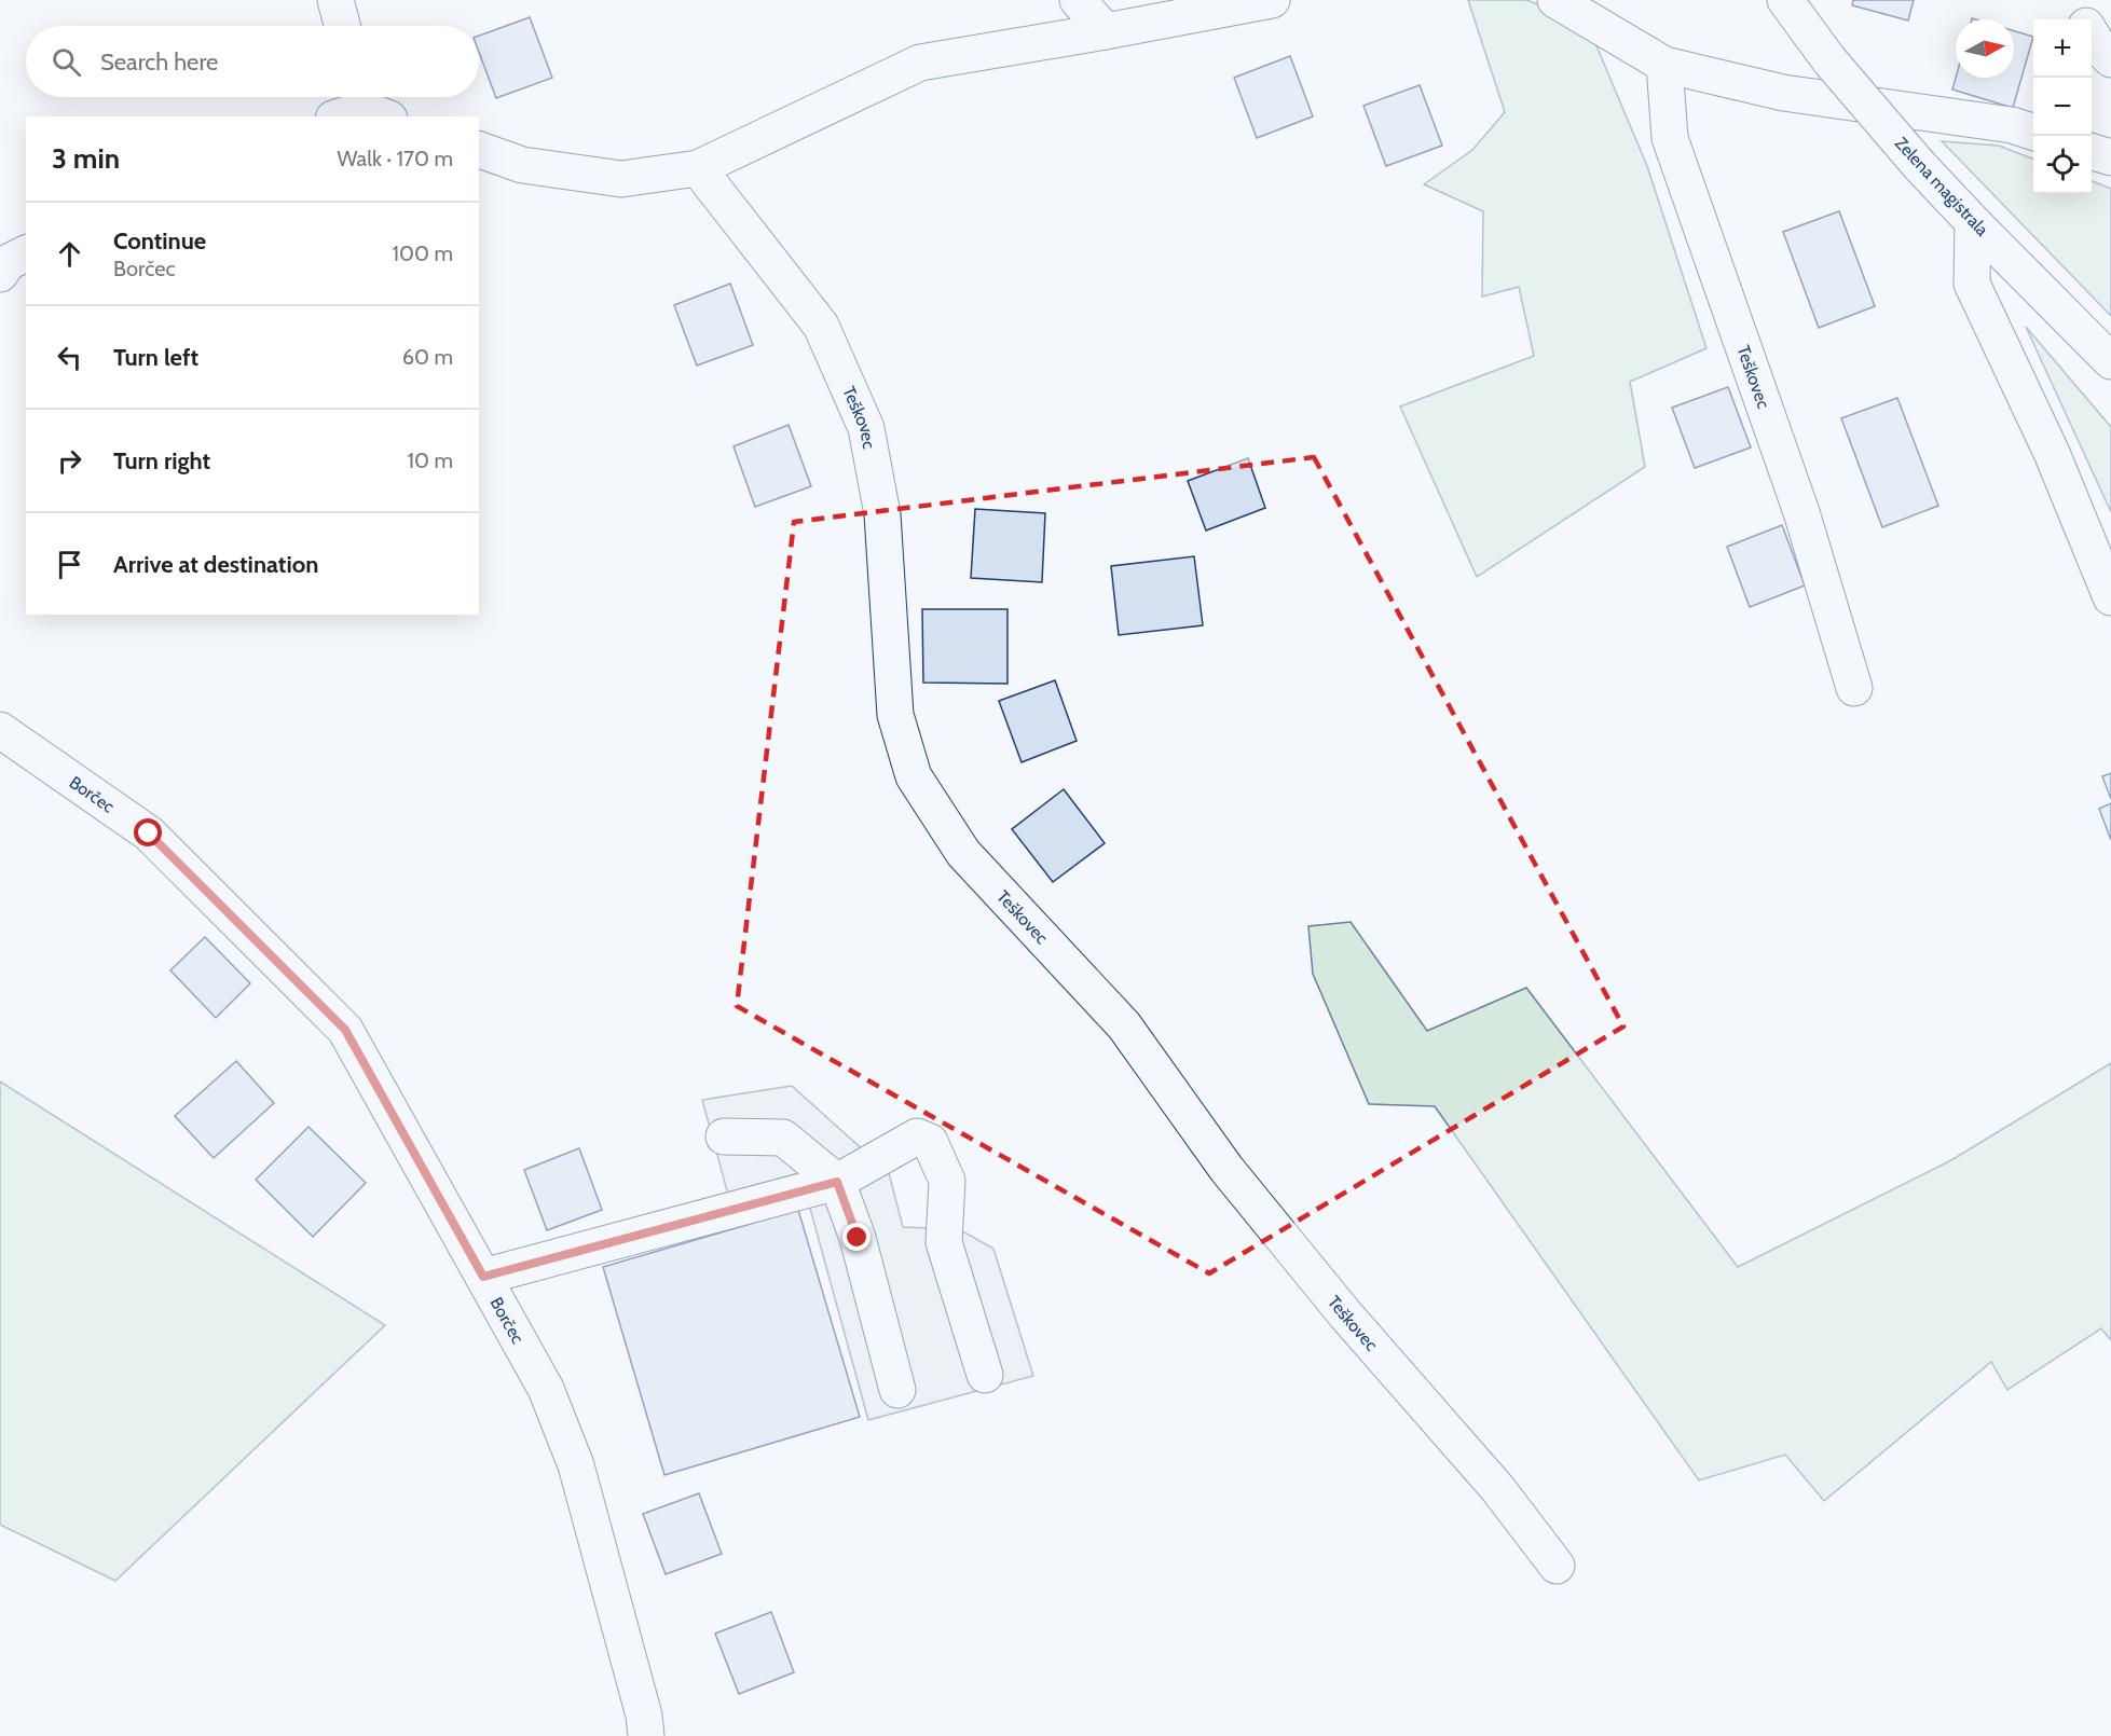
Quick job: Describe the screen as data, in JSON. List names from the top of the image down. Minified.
{"streets":{"street":["Zelena magistrala","Teškovec","Borčec"]},"north":"right","page":{"map_buttons":["+","−"],"search":"Search here","heading":["3 min","Walk · 170 m"],"list":[["Continue","Borčec","100 m"],["Turn left","60 m"],["Turn right","10 m"],"Arrive at destination"]}}
